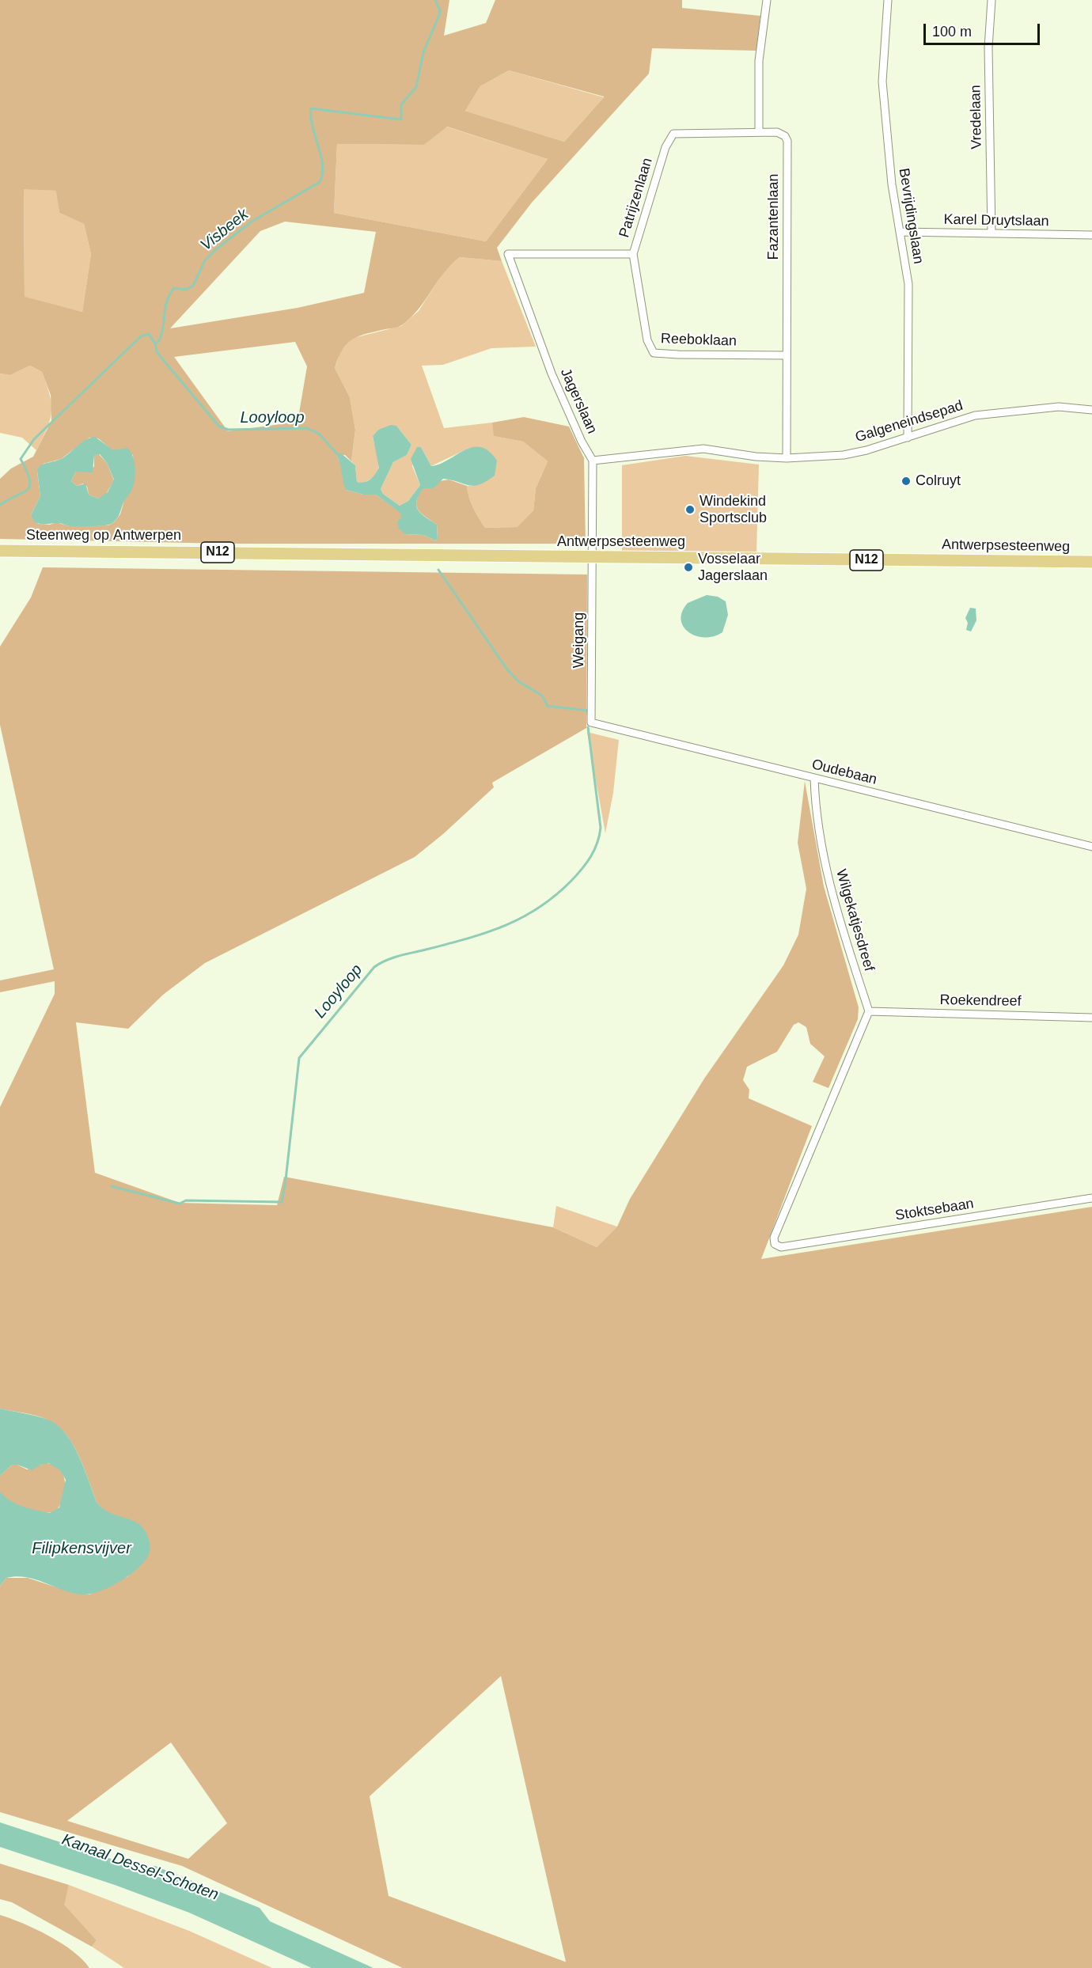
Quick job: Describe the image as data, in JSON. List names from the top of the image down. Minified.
{"streets":{"main road":["Steenweg op Antwerpen","Antwerpsesteenweg","N12"],"street":["Vredelaan","Patrijzenlaan","Bevrijdingslaan","Fazantenlaan","Karel Druytslaan","Reeboklaan","Jagerslaan","Galgeneindsepad","Weigang","Oudebaan","Wilgekatjesdreef","Roekendreef","Stoktsebaan"]},"crossings":[["Vredelaan","Karel Druytslaan"],["Patrijzenlaan","Fazantenlaan"],["Patrijzenlaan","Reeboklaan"],["Patrijzenlaan","Jagerslaan"],["Bevrijdingslaan","Karel Druytslaan"],["Bevrijdingslaan","Galgeneindsepad"],["Fazantenlaan","Reeboklaan"],["Fazantenlaan","Galgeneindsepad"],["Jagerslaan","Galgeneindsepad"],["Steenweg op Antwerpen","Antwerpsesteenweg"],["Antwerpsesteenweg","Weigang"],["Weigang","Oudebaan"],["Oudebaan","Wilgekatjesdreef"],["Wilgekatjesdreef","Roekendreef"],["Wilgekatjesdreef","Stoktsebaan"],["Roekendreef","Stoktsebaan"]],"water":["Visbeek","Looyloop","Filipkensvijver","Kanaal Dessel-Schoten"],"places":["Colruyt","Windekind Sportsclub","Vosselaar Jagerslaan"],"scale_bar":"100 m"}
